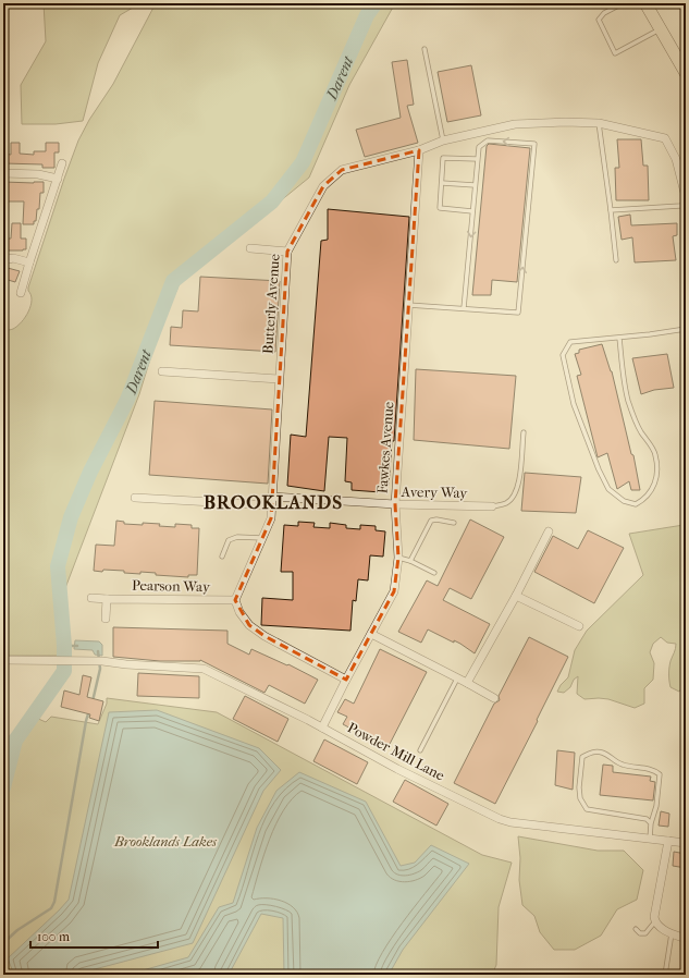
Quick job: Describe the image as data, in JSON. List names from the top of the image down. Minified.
{"streets":{"street":["Butterly Avenue","Fawkes Avenue","Avery Way","Pearson Way","Powder Mill Lane"]},"crossings":[["Butterly Avenue","Fawkes Avenue"],["Butterly Avenue","Avery Way"],["Butterly Avenue","Pearson Way"],["Fawkes Avenue","Avery Way"],["Fawkes Avenue","Powder Mill Lane"]],"districts":["BROOKLANDS"],"water":["Darent"],"parks":["Brooklands Lakes"],"scale_bar":"100 m"}
